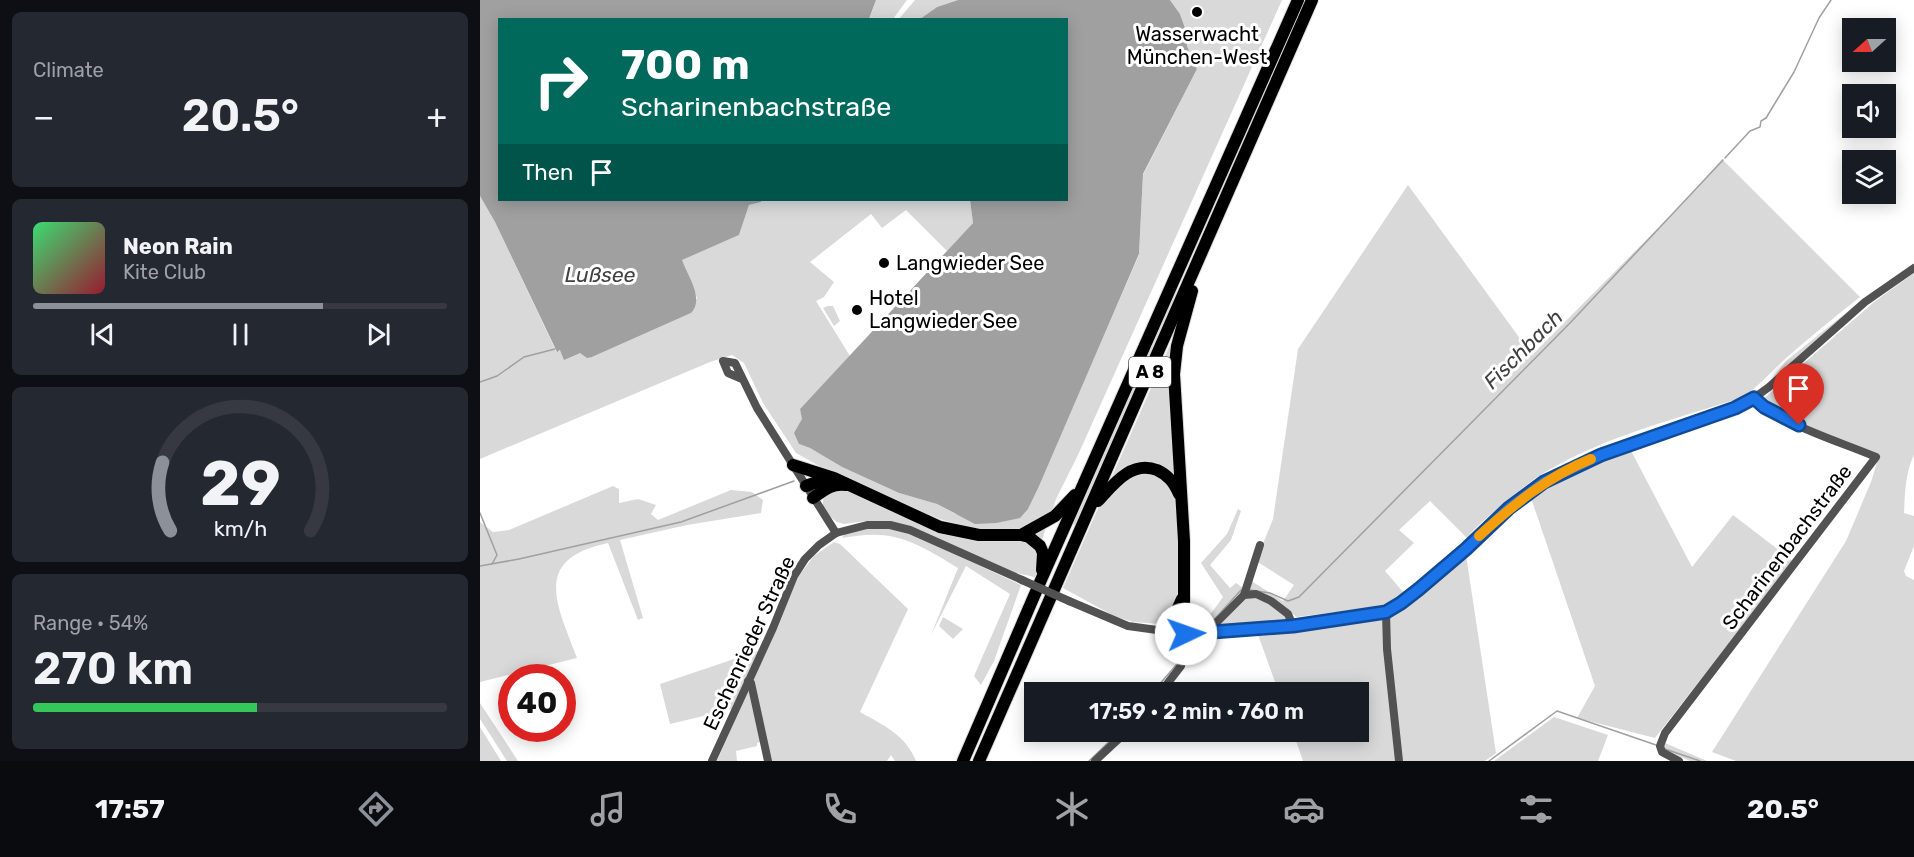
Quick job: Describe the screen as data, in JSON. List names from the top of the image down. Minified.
{"streets":{"highway":["A 8"],"street":["Scharinenbachstraße","Eschenrieder Straße"]},"water":["Lußsee","Fischbach"],"places":["Wasserwacht München-West","Langwieder See","Hotel Langwieder See"],"north":"left","page":{"tile":["Climate",["Range · 54%","270 km"]],"turn":["700 m","Scharinenbachstraße"],"heat":["−","20.5°","+"],"then":"Then","song":["Neon Rain","Kite Club"],"limit":"40","trip":"17:59 · 2 min · 760 m","tabs":["17:57","20.5°"],"gauge":["29","km/h"]}}
